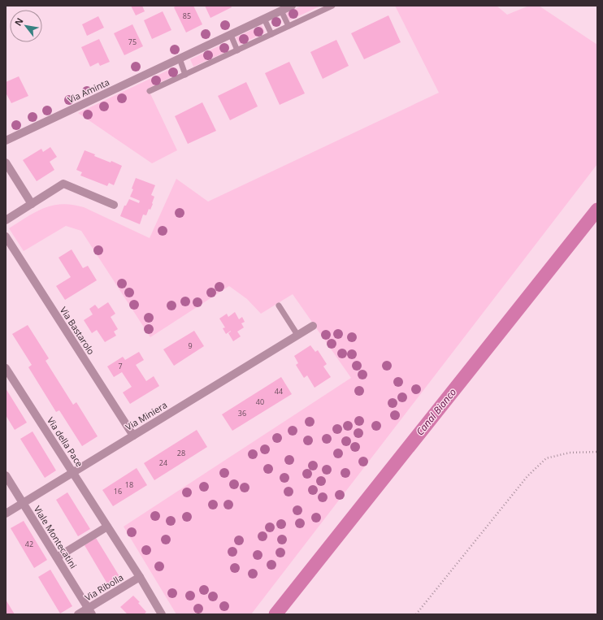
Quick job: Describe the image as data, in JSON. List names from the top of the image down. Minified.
{"streets":{"street":["Via Aminta","Via Bastarolo","Via Miniera","Via della Pace","Viale Montecatini","Via Ribolla"]},"crossings":[["Via Bastarolo","Via Miniera"],["Via Miniera","Via della Pace"],["Via Miniera","Viale Montecatini"],["Via della Pace","Via Ribolla"],["Viale Montecatini","Via Ribolla"]],"water":["Canal Bianco"],"house_numbers":["85","75","9","7","44","40","36","28","24","18","16","42"],"north":"top left"}
